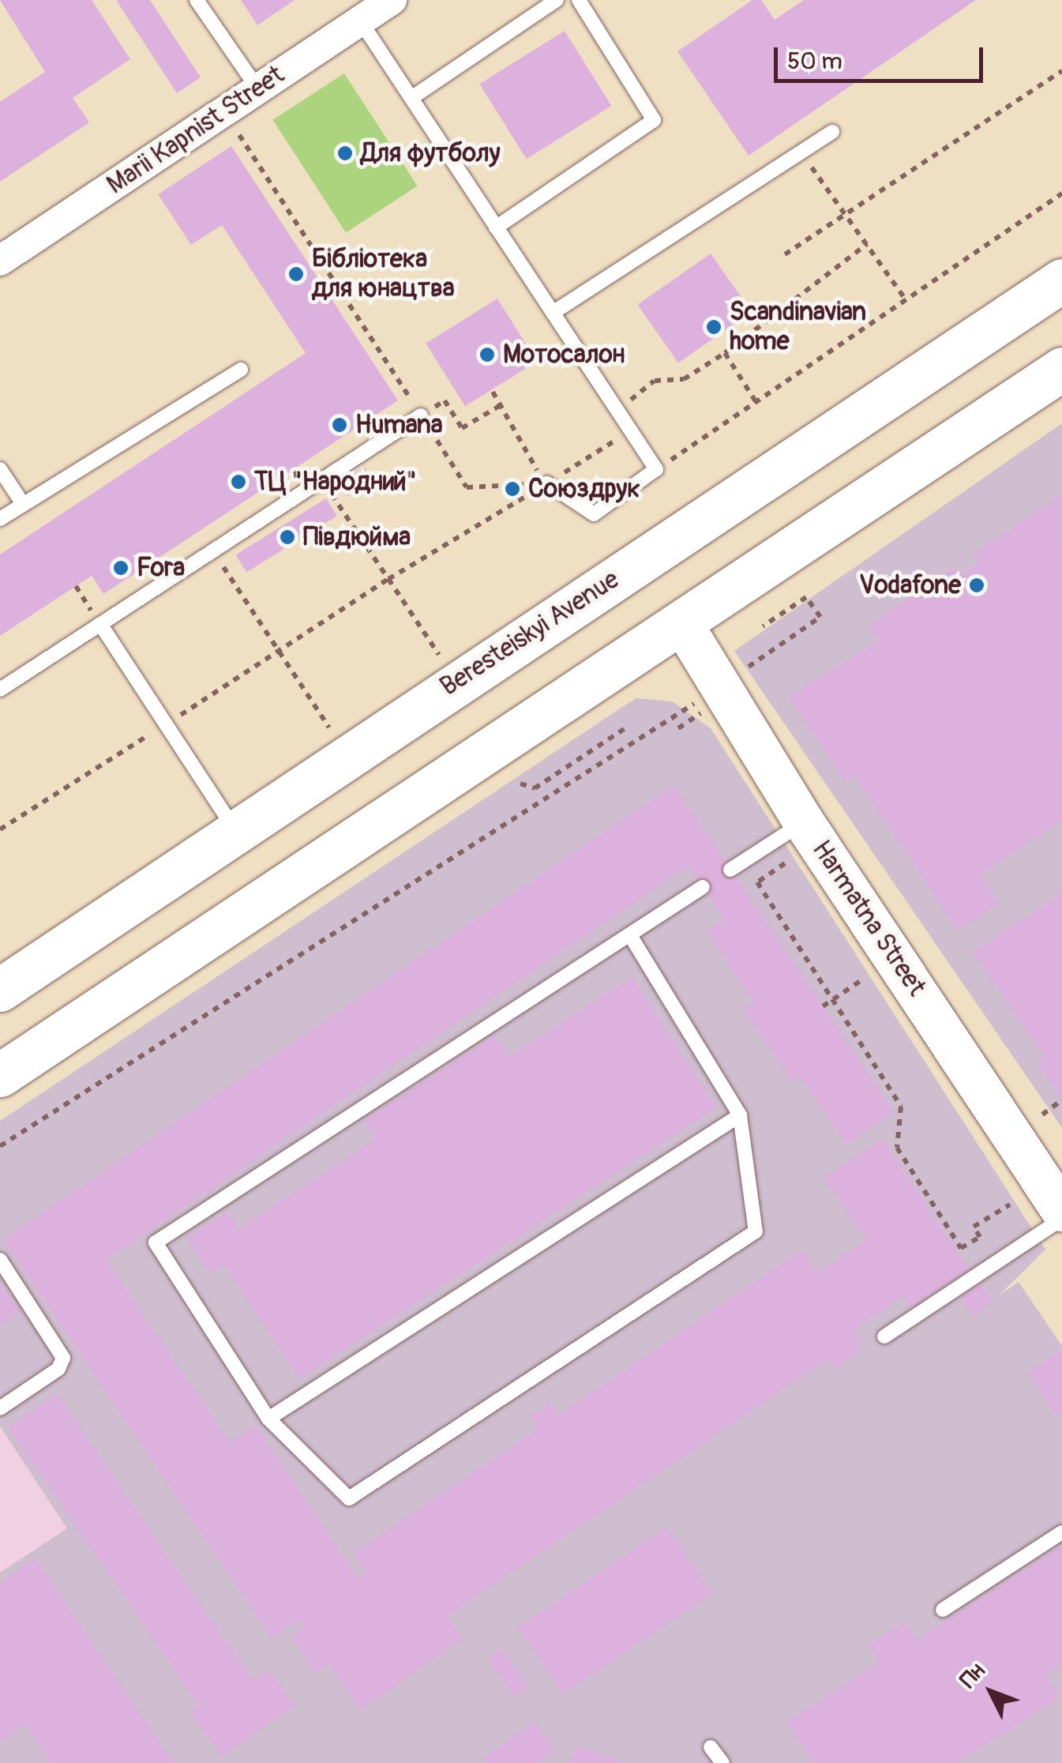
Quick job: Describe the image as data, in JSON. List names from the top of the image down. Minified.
{"streets":{"main road":["Beresteiskyi Avenue"],"street":["Marii Kapnist Street","Harmatna Street"]},"places":["Для футболу","Бібліотека для юнацтва","Scandinavian home","Мотосалон","Humana","ТЦ \"Народний\"","Союздрук","Півдюйма","Fora","Vodafone"],"scale_bar":"50 m","north":"top left"}
